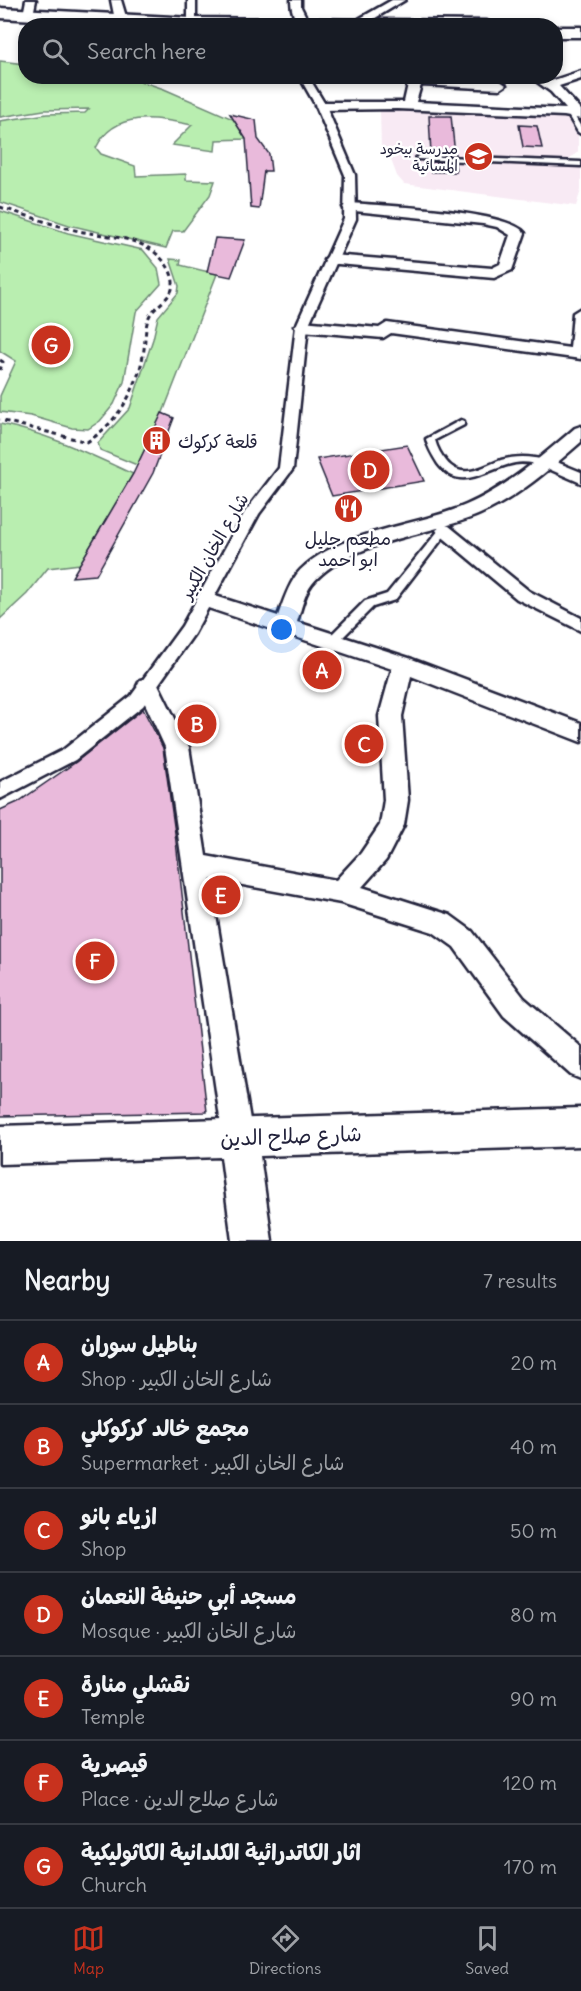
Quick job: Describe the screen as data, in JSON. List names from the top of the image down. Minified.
{"streets":{"street":["شارع الخان الكبير","شارع صلاح الدين"]},"places":{"school or university":["مدرسة بيخود المسائية"],"building":["قلعة كركوك"],"restaurant":["مطعم جليل ابو احمد"]},"page":{"search":"Search here","pins":["G","D","A","B","C","E","F"],"heading":["Nearby","7 results"],"list":[{"mark":"A","name":"بناطيل سوران","note":"Shop · شارع الخان الكبير","value":"20 m"},{"mark":"B","name":"مجمع خالد كركوكلي","note":"Supermarket · شارع الخان الكبير","value":"40 m"},{"mark":"C","name":"ازياء بانو","note":"Shop","value":"50 m"},{"mark":"D","name":"مسجد أبي حنيفة النعمان","note":"Mosque · شارع الخان الكبير","value":"80 m"},{"mark":"E","name":"نقشلي منارة","note":"Temple","value":"90 m"},{"mark":"F","name":"قيصرية","note":"Place · شارع صلاح الدين","value":"120 m"},{"mark":"G","name":"اثار الكاتدرائية الكلدانية الكاثوليكية","note":"Church","value":"170 m"}],"nav":["Map","Directions","Saved"]}}
